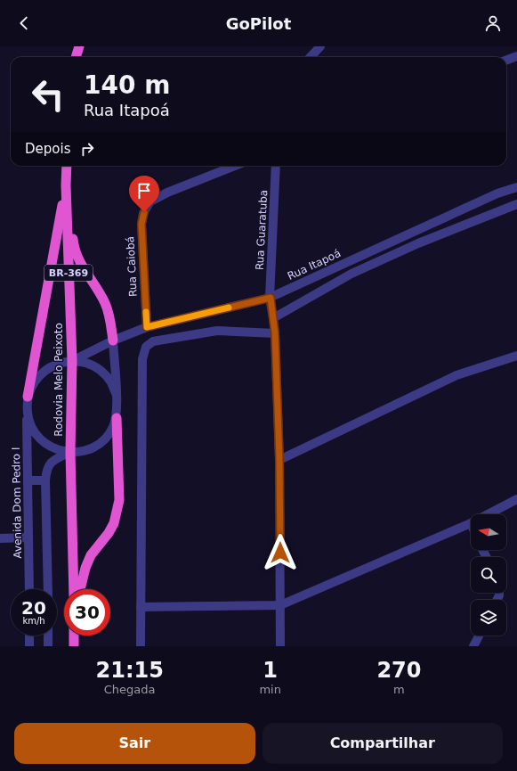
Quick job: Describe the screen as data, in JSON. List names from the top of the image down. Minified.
{"streets":{"highway":["BR-369","Rodovia Melo Peixoto"],"street":["Rua Guaratuba","Rua Itapoá","Rua Caiobá","Avenida Dom Pedro I"]},"crossings":[["Rua Guaratuba","Rua Itapoá"],["Rua Itapoá","Rua Caiobá"],["Rua Itapoá","Rodovia Melo Peixoto"]],"north":"left","page":{"header":"GoPilot","turn":["140 m","Rua Itapoá"],"then":"Depois","speed":"20 km/h","limit":"30","eta":["21:15","Chegada","1","min","270","m"],"buttons":["Sair","Compartilhar"]}}
